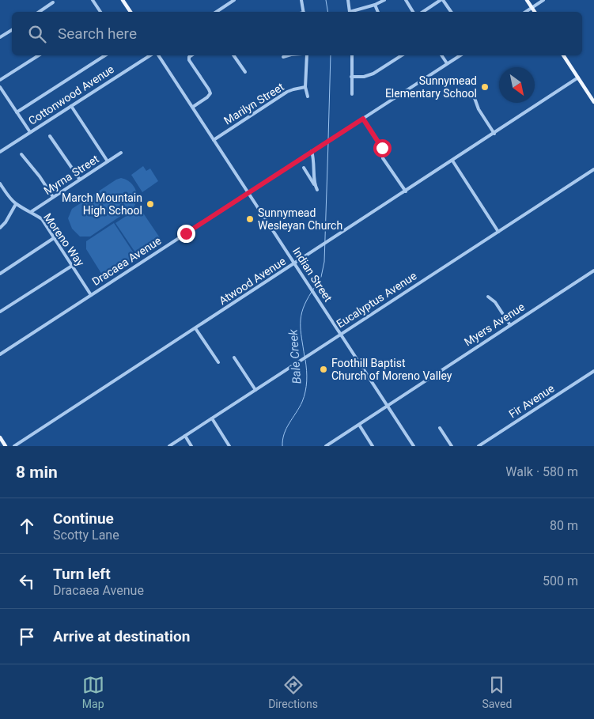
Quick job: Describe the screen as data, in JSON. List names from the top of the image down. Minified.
{"streets":{"street":["Cottonwood Avenue","Marilyn Street","Myrna Street","Moreno Way","Dracaea Avenue","Indian Street","Atwood Avenue","Eucalyptus Avenue","Myers Avenue","Fir Avenue"]},"crossings":[["Marilyn Street","Indian Street"],["Myrna Street","Moreno Way"],["Moreno Way","Dracaea Avenue"],["Dracaea Avenue","Indian Street"],["Indian Street","Atwood Avenue"],["Indian Street","Eucalyptus Avenue"],["Indian Street","Myers Avenue"]],"water":["Bale Creek"],"places":["Sunnymead Elementary School","March Mountain High School","Sunnymead Wesleyan Church","Foothill Baptist Church of Moreno Valley"],"north":"bottom right","page":{"search":"Search here","heading":["8 min","Walk · 580 m"],"list":[["Continue","Scotty Lane","80 m"],["Turn left","Dracaea Avenue","500 m"],"Arrive at destination"],"nav":["Map","Directions","Saved"]}}
